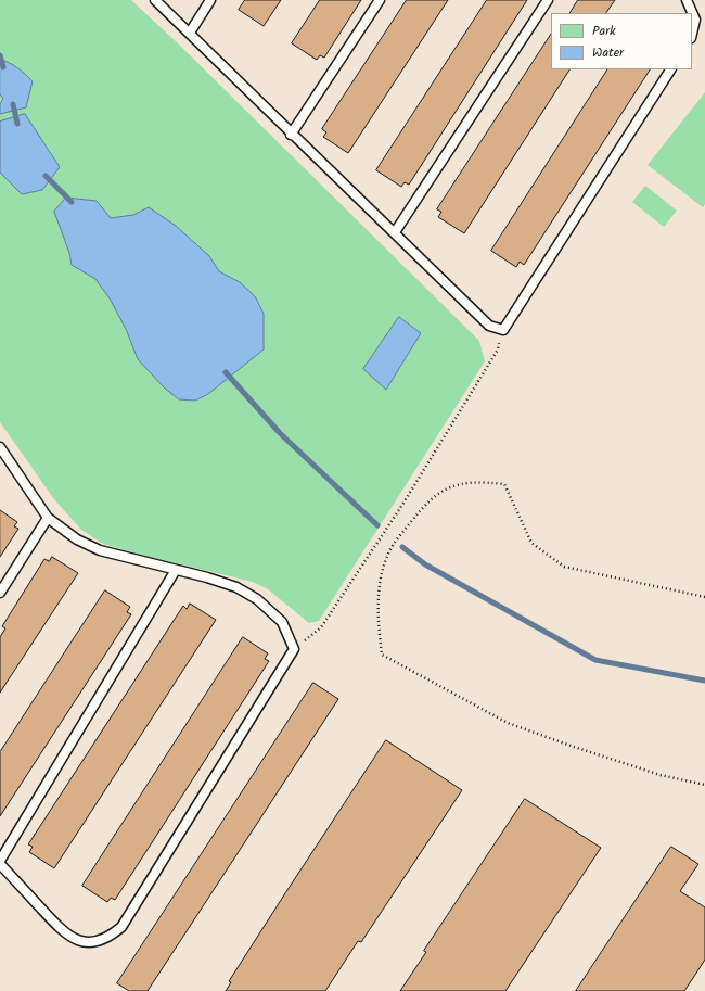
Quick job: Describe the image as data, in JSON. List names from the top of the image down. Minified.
{"legend":["Park","Water"]}
